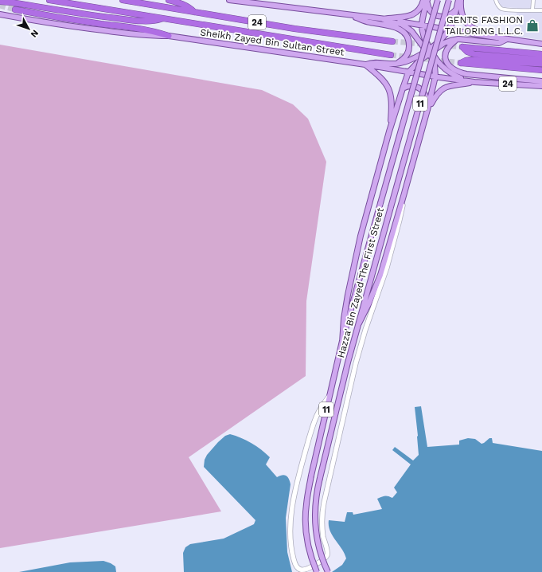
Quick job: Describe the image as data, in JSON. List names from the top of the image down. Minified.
{"streets":{"highway":["24","Sheikh Zayed Bin Sultan Street"],"main road":["11","Hazza' Bin Zayed The First Street"]},"crossings":[["24","Sheikh Zayed Bin Sultan Street"]],"places":{"shop":["GENTS FASHION TAILORING L.L.C."]},"north":"bottom right"}
